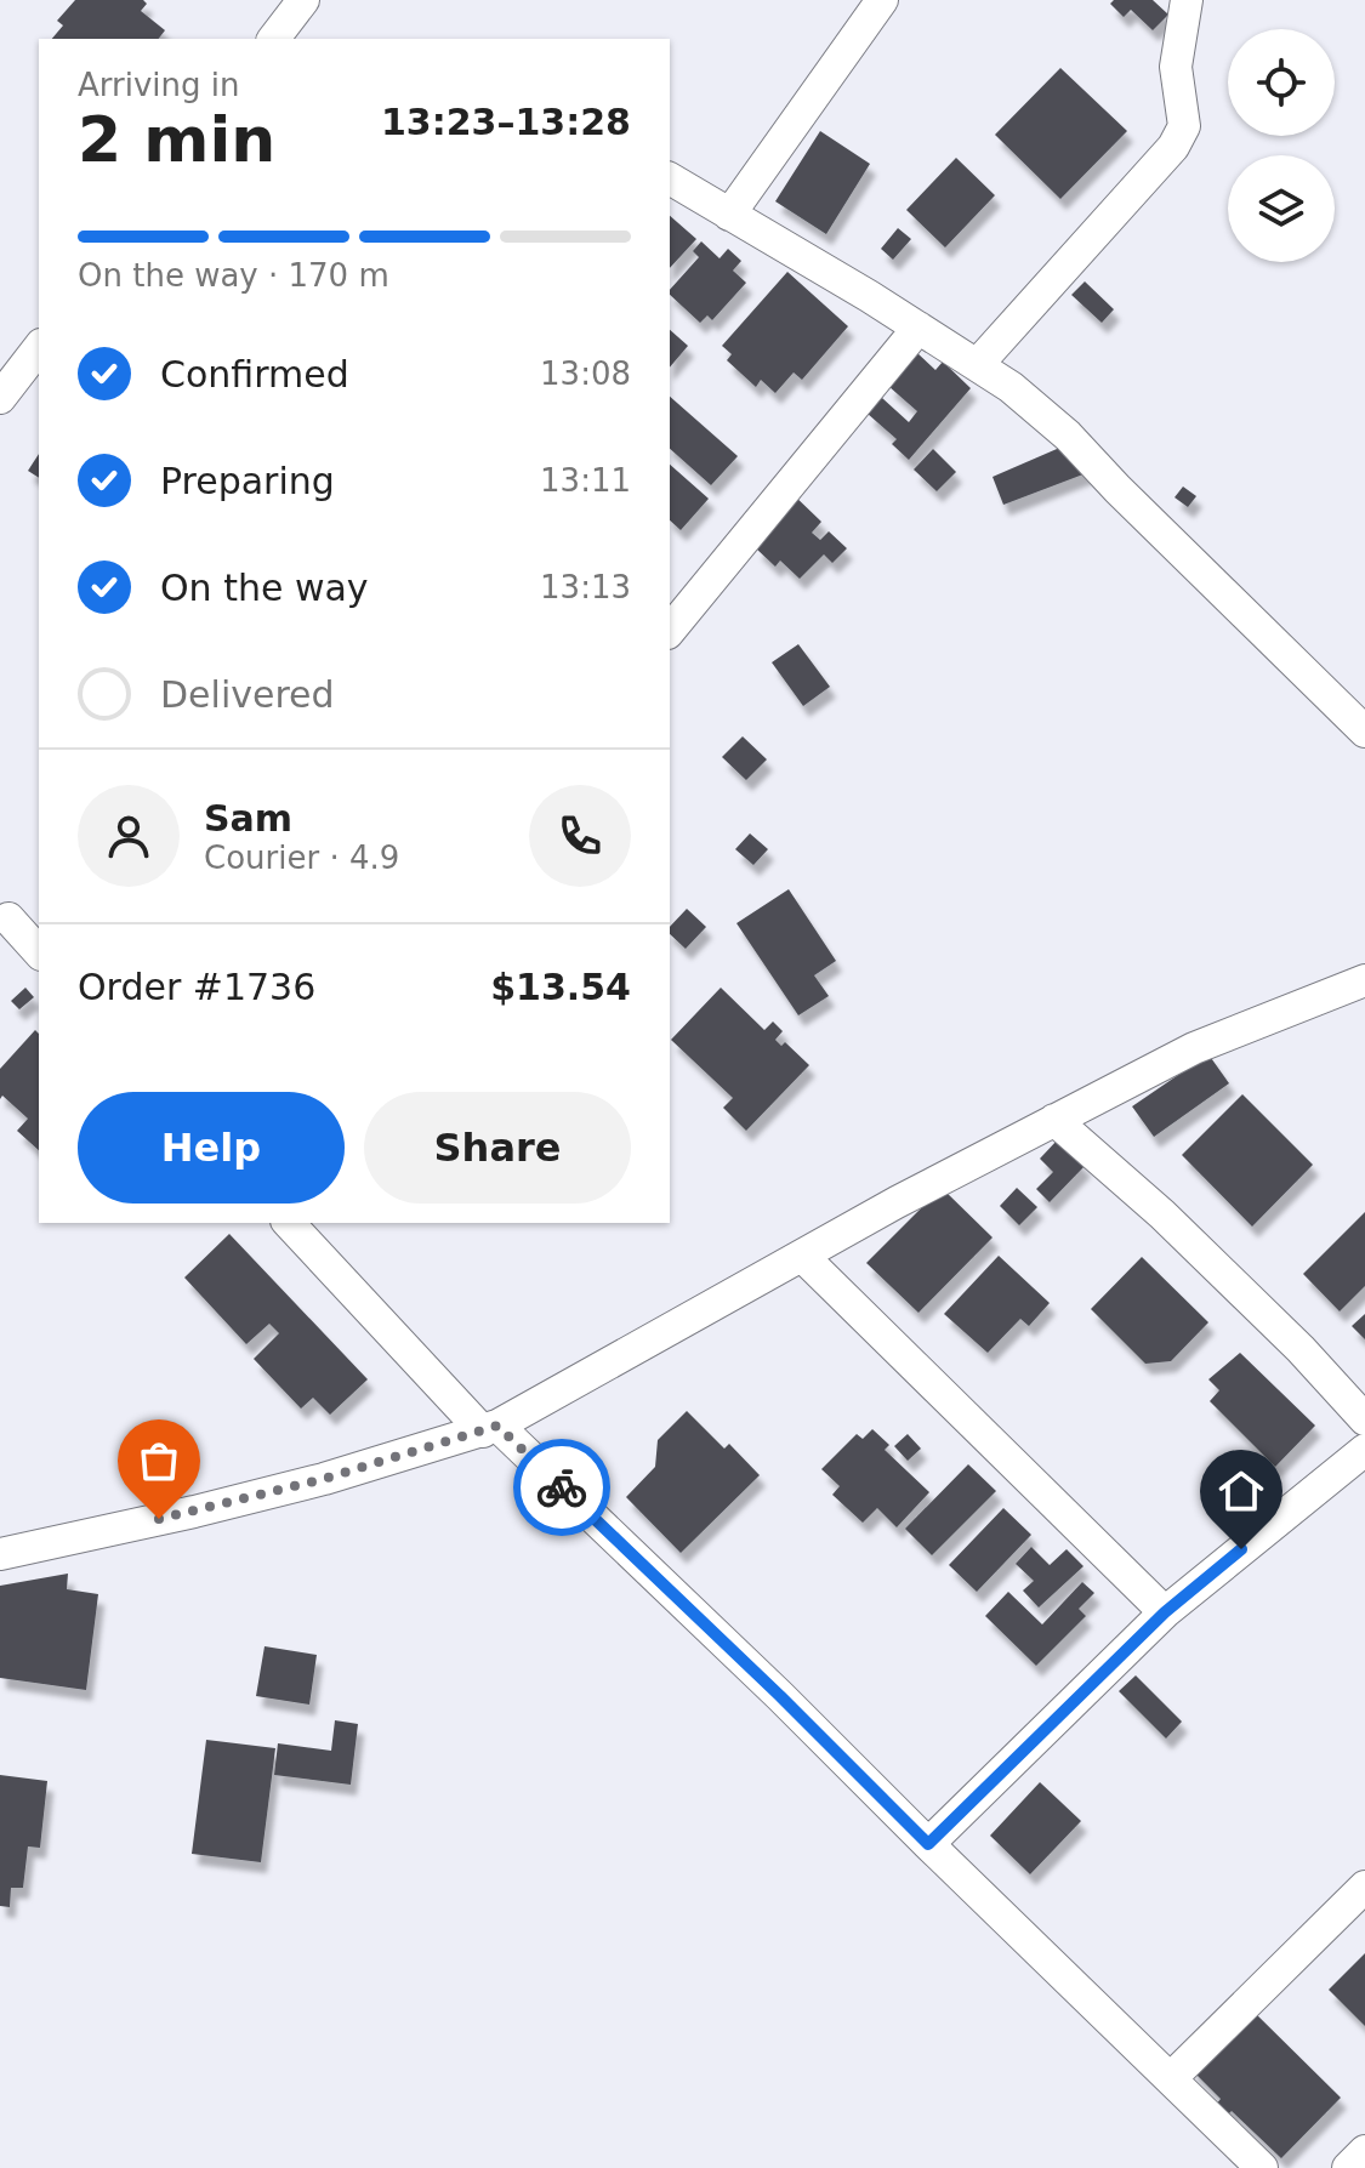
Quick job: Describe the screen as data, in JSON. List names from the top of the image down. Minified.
{"page":{"heading":["2 min","Arriving in","13:23–13:28"],"panel":["Sam","Courier · 4.9","Order #1736","$13.54"],"bar":"On the way · 170 m","list":[["Confirmed","13:08"],["Preparing","13:11"],["On the way","13:13"],"Delivered"],"buttons":["Help","Share"]}}
